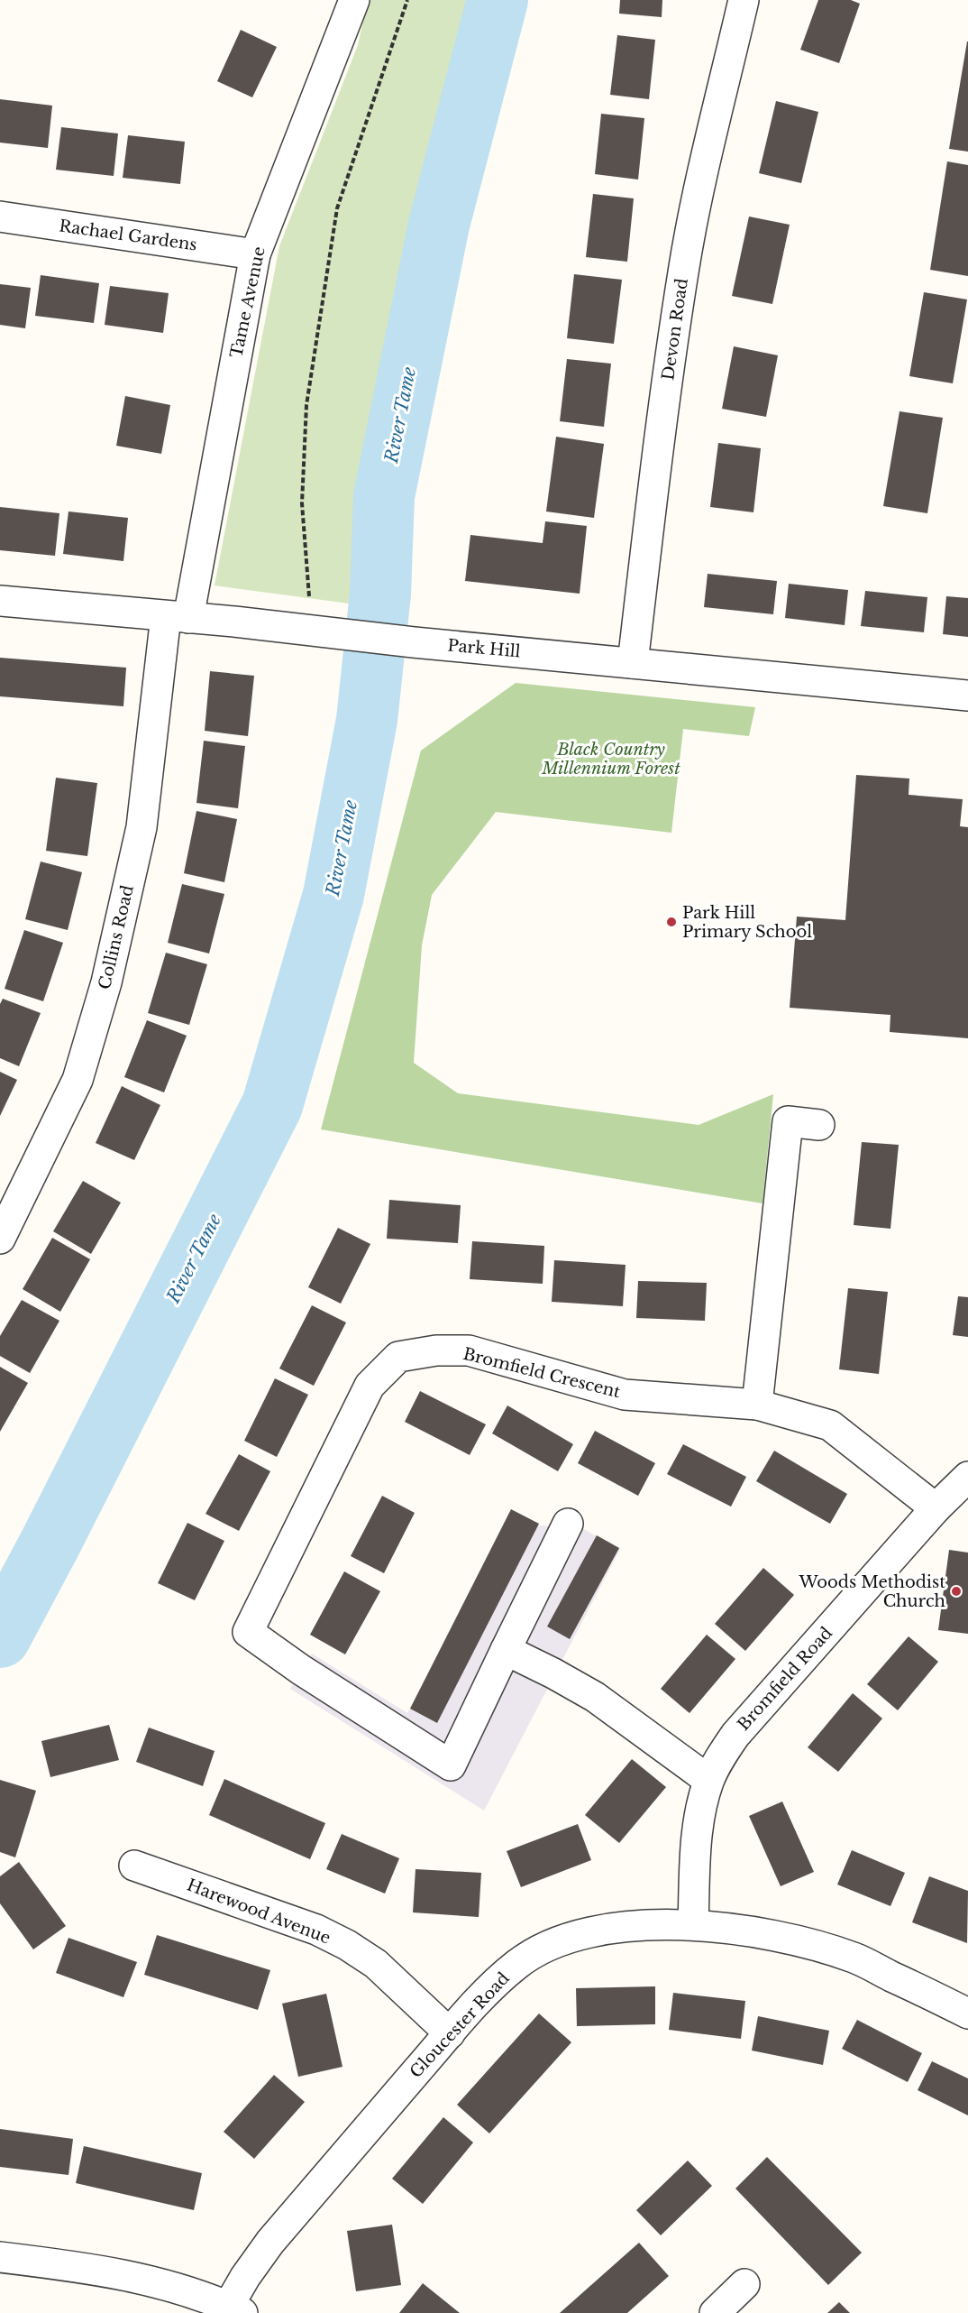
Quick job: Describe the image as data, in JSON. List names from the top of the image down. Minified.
{"streets":{"street":["Rachael Gardens","Tame Avenue","Devon Road","Park Hill","Collins Road","Bromfield Crescent","Bromfield Road","Harewood Avenue","Gloucester Road"]},"crossings":[["Rachael Gardens","Tame Avenue"],["Tame Avenue","Park Hill"],["Tame Avenue","Collins Road"],["Devon Road","Park Hill"],["Park Hill","Collins Road"],["Bromfield Crescent","Bromfield Road"],["Bromfield Road","Gloucester Road"],["Harewood Avenue","Gloucester Road"]],"water":["River Tame"],"parks":["Black Country Millennium Forest"],"places":["Park Hill Primary School","Woods Methodist Church"]}
